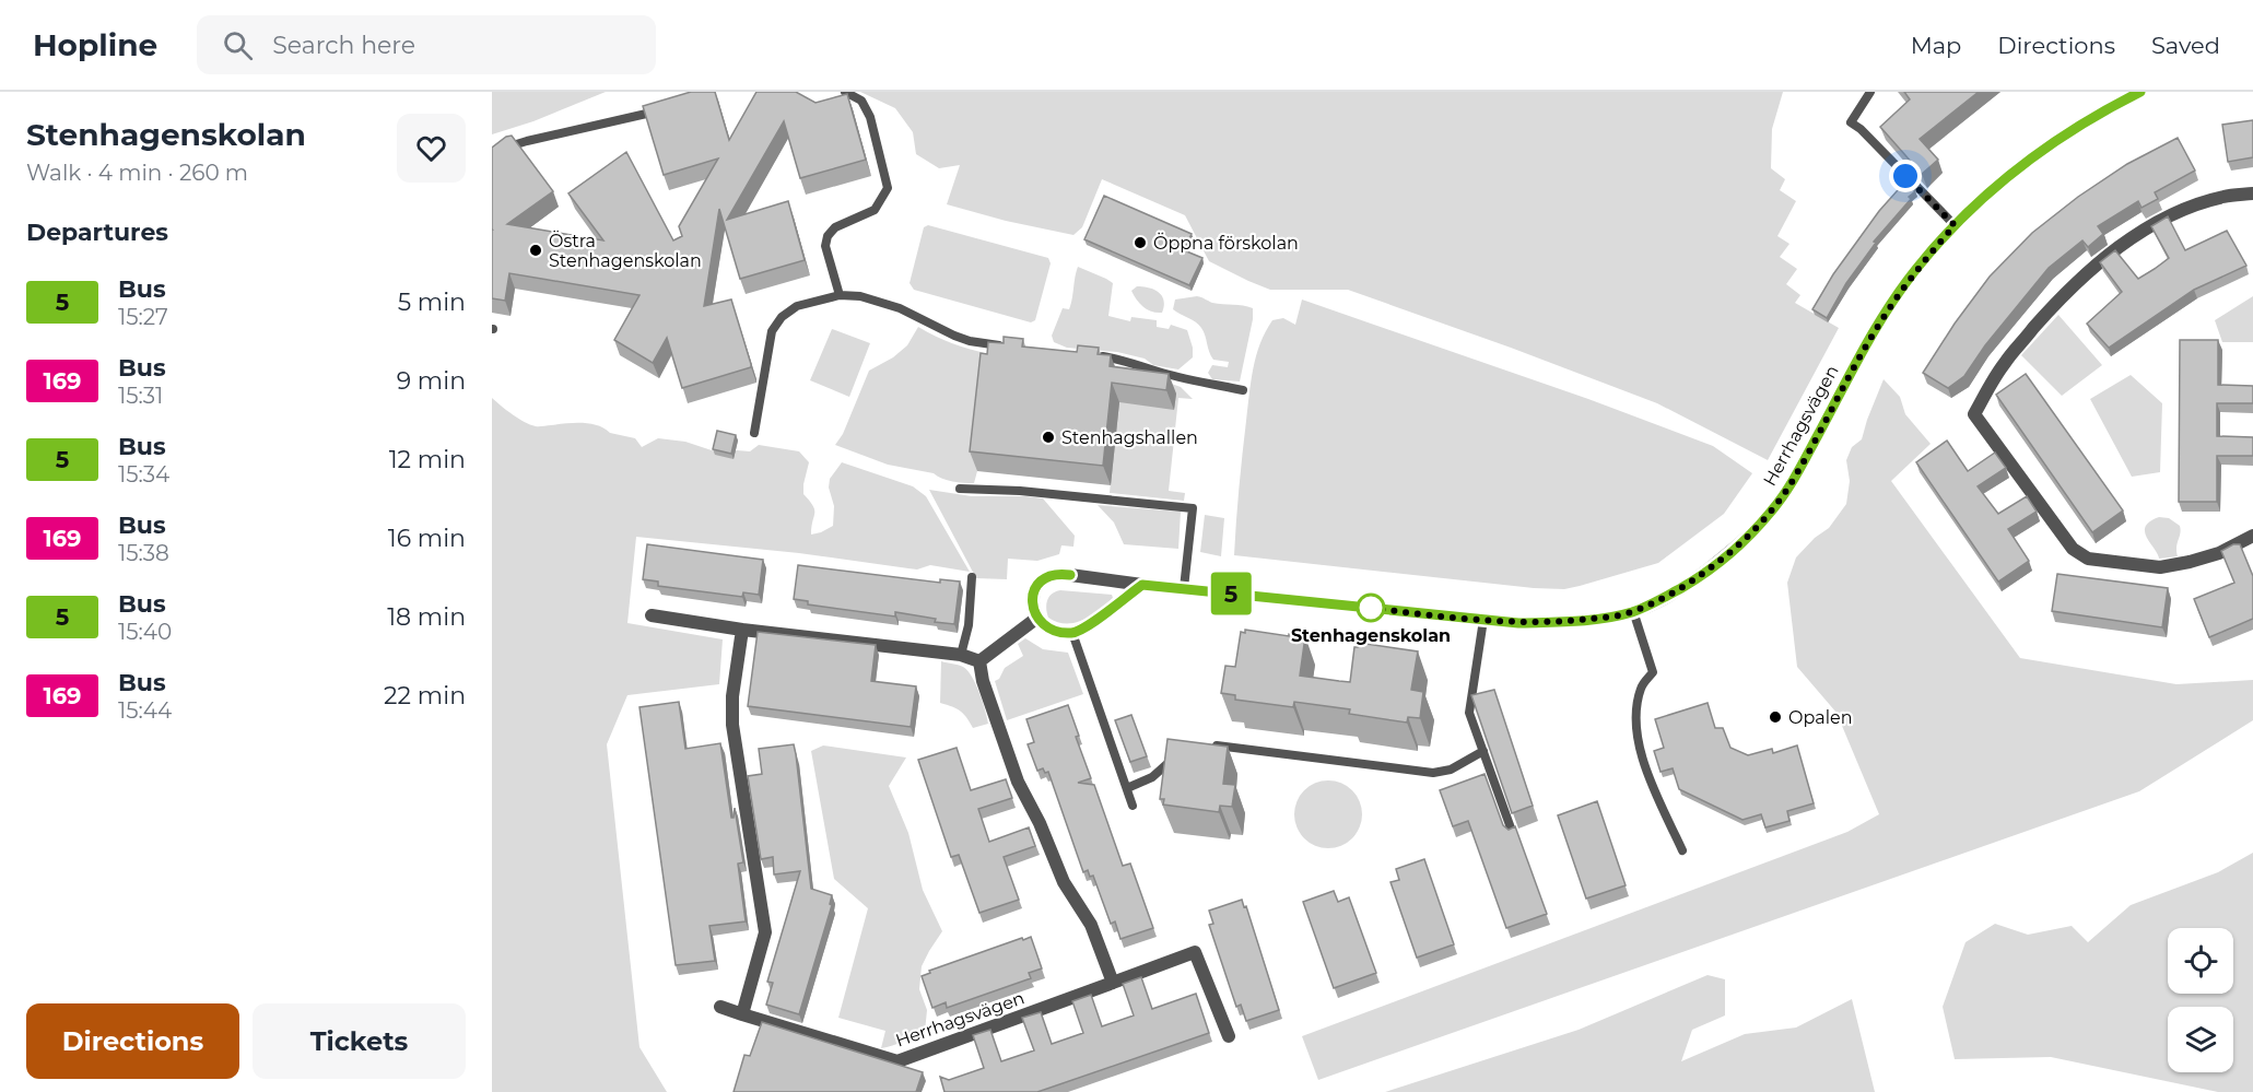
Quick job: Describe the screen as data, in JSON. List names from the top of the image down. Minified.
{"streets":{"street":["Herrhagsvägen"]},"places":["Öppna förskolan","Östra Stenhagenskolan","Stenhagshallen","Stenhagenskolan","Opalen"],"lines":["bus line 5"],"page":{"header":"Hopline","search":"Search here","nav":["Map","Directions","Saved"],"heading":[["Stenhagenskolan","Walk · 4 min · 260 m"],"Departures"],"on_map":"5","list":[{"mark":"5","name":"Bus","note":"15:27","value":"5 min"},{"mark":"169","name":"Bus","note":"15:31","value":"9 min"},{"mark":"5","name":"Bus","note":"15:34","value":"12 min"},{"mark":"169","name":"Bus","note":"15:38","value":"16 min"},{"mark":"5","name":"Bus","note":"15:40","value":"18 min"},{"mark":"169","name":"Bus","note":"15:44","value":"22 min"}],"buttons":["Directions","Tickets"]}}
